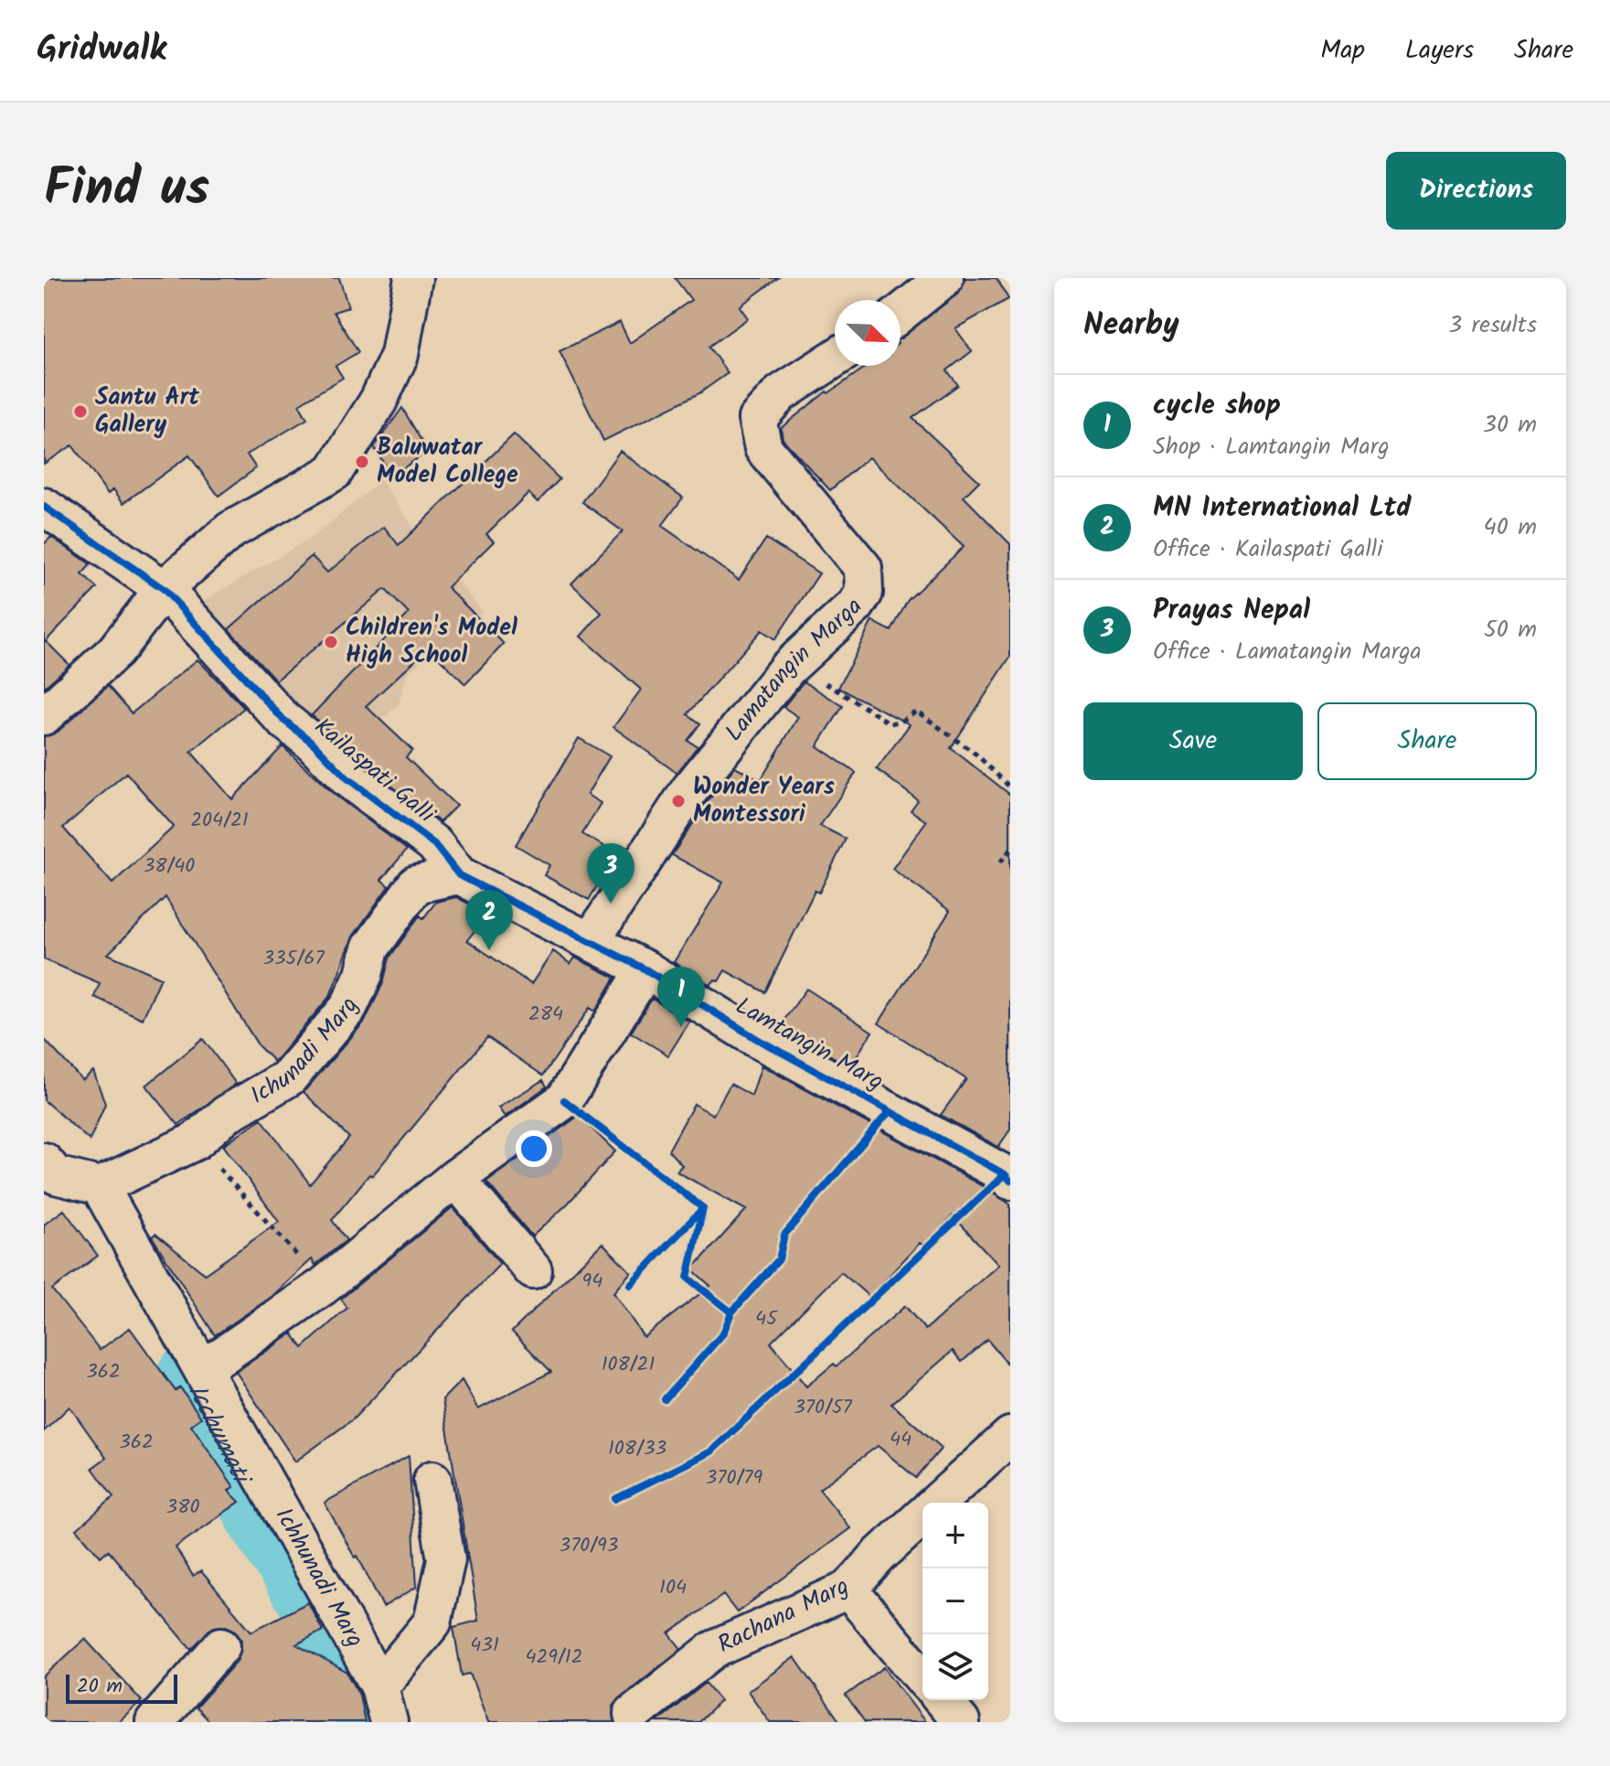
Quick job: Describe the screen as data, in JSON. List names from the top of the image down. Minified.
{"streets":{"street":["Lamatangin Marga","Kailaspati Galli","Lamtangin Marg","Ichunadi Marg","Ichhunadi Marg","Rachana Marg"]},"crossings":[["Lamatangin Marga","Kailaspati Galli"],["Lamatangin Marga","Lamtangin Marg"],["Kailaspati Galli","Lamtangin Marg"],["Kailaspati Galli","Ichunadi Marg"],["Ichunadi Marg","Ichhunadi Marg"]],"water":["Icchumati"],"places":["Santu Art Gallery","Baluwatar Model College","Children's Model High School","Wonder Years Montessori"],"house_numbers":["204/21","38/40","335/67","284","94","45","108/21","362","370/57","44","362","108/33","370/79","380","370/93","104","431","429/12"],"scale_bar":"20 m","north":"bottom right","page":{"header":"Gridwalk","nav":["Map","Layers","Share"],"title":"Find us","buttons":["Directions",["Save","Share"]],"heading":["Nearby","3 results"],"list":[{"mark":"1","name":"cycle shop","note":"Shop · Lamtangin Marg","value":"30 m"},{"mark":"2","name":"MN International Ltd","note":"Office · Kailaspati Galli","value":"40 m"},{"mark":"3","name":"Prayas Nepal","note":"Office · Lamatangin Marga","value":"50 m"}],"pins":["3","2","1"],"map_buttons":["+","−"],"scale":"20 m"}}
